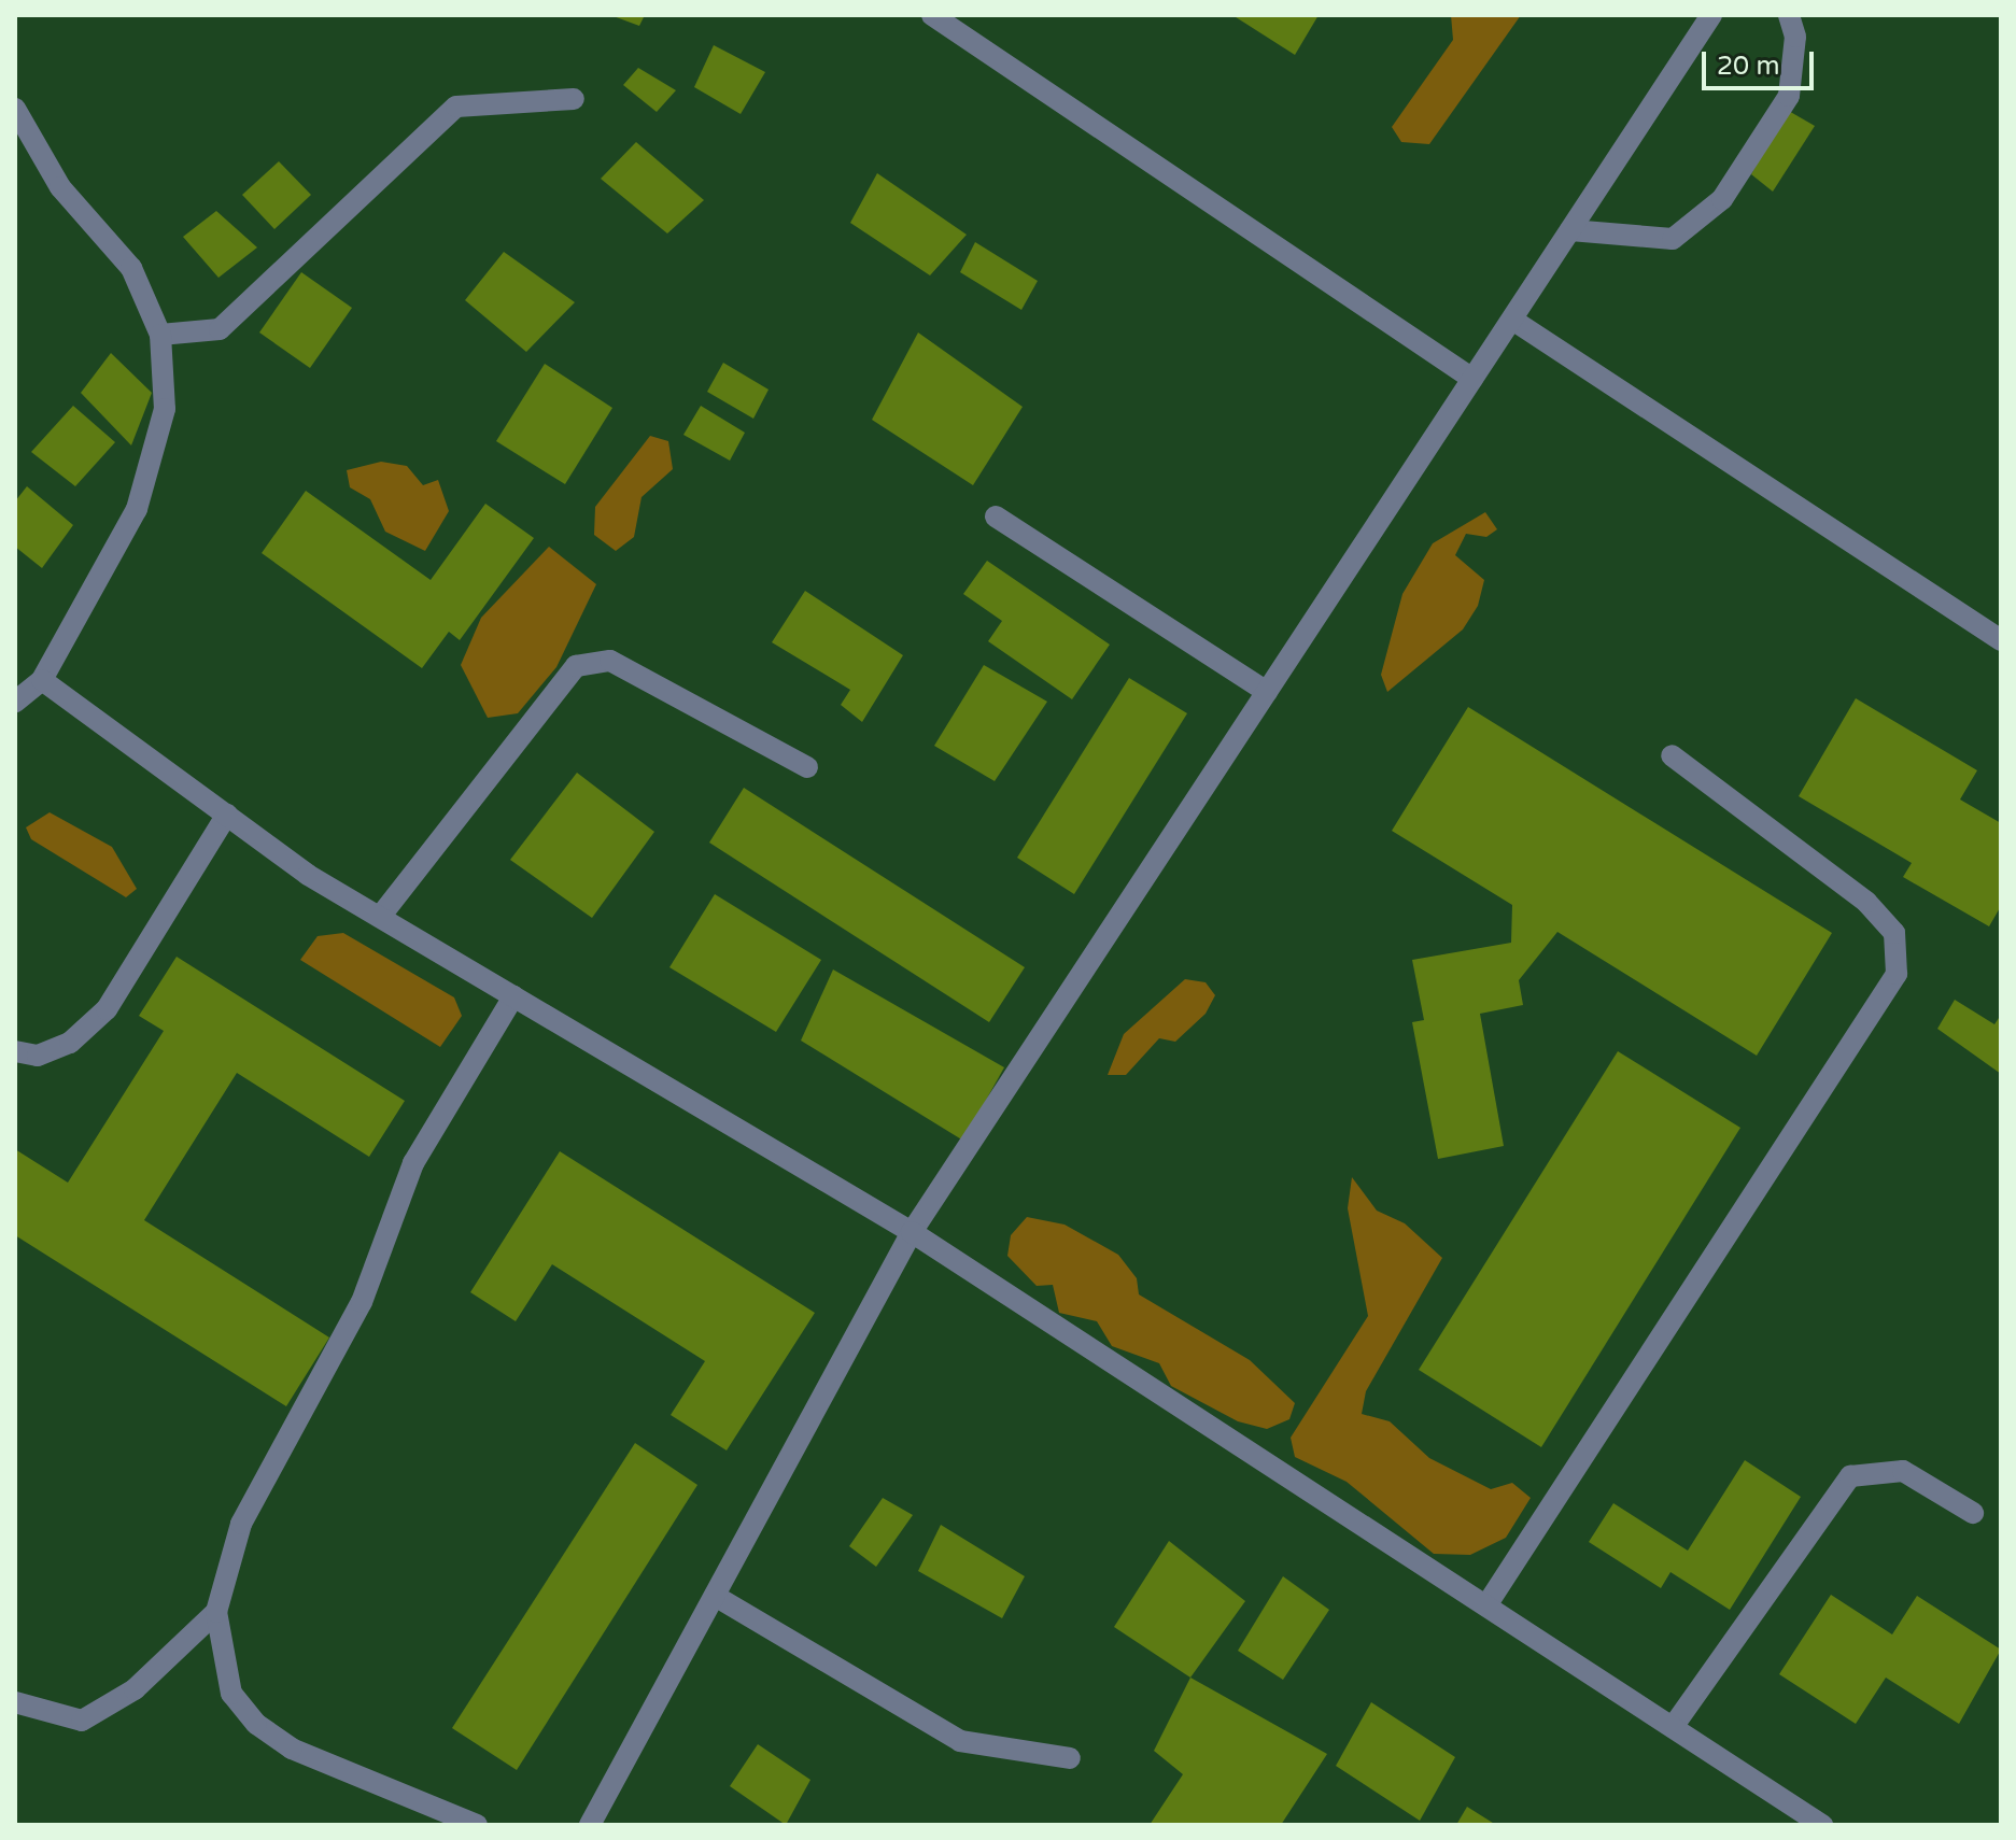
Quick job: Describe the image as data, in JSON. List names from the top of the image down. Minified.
{"scale_bar":"20 m"}
